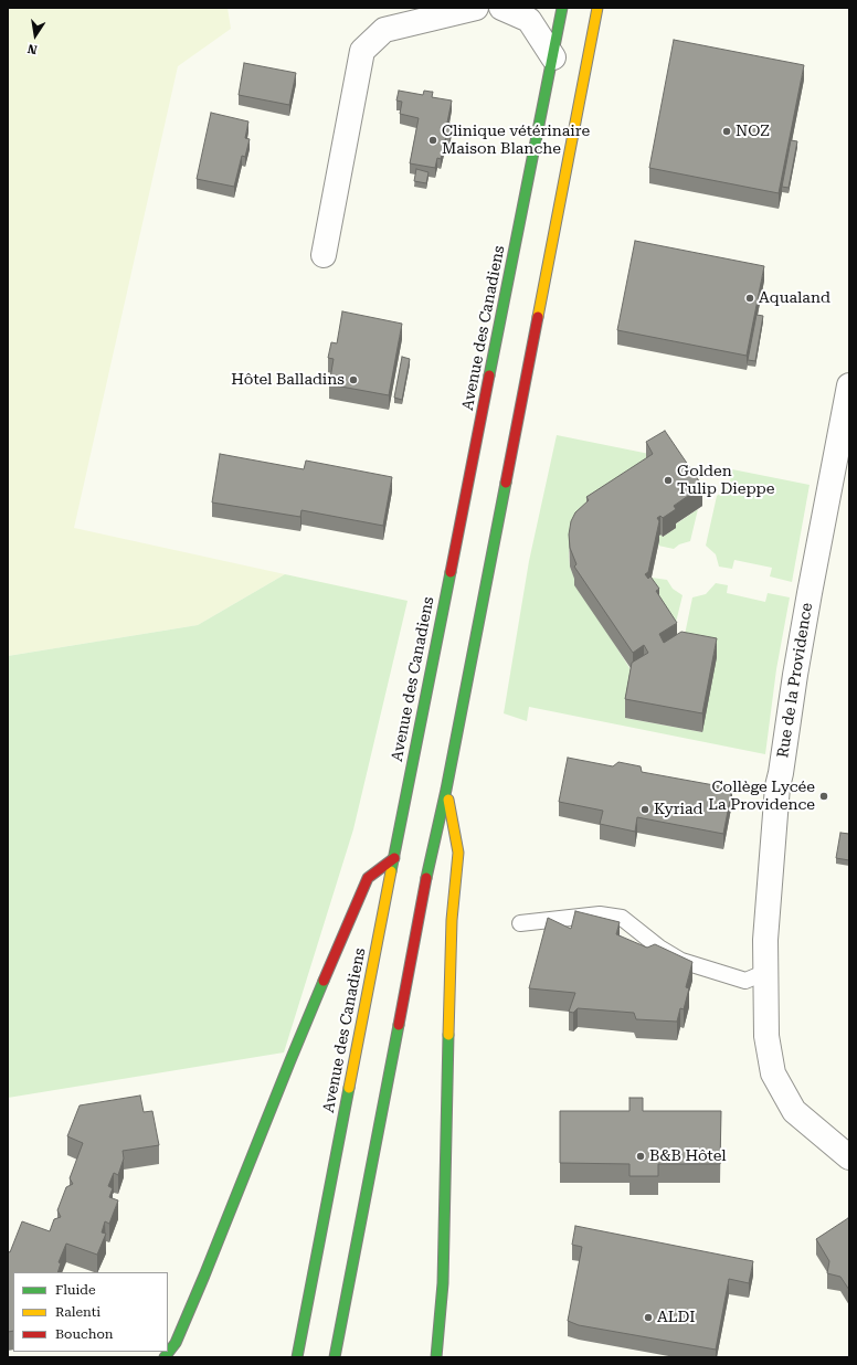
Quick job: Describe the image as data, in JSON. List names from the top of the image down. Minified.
{"streets":{"main road":["Avenue des Canadiens"],"street":["Rue de la Providence"]},"places":["NOZ","Clinique vétérinaire Maison Blanche","Aqualand","Hôtel Balladins","Golden Tulip Dieppe","Collège Lycée La Providence","Kyriad","B&B Hôtel","ALDI"],"legend":["Fluide","Ralenti","Bouchon"],"north":"bottom"}
